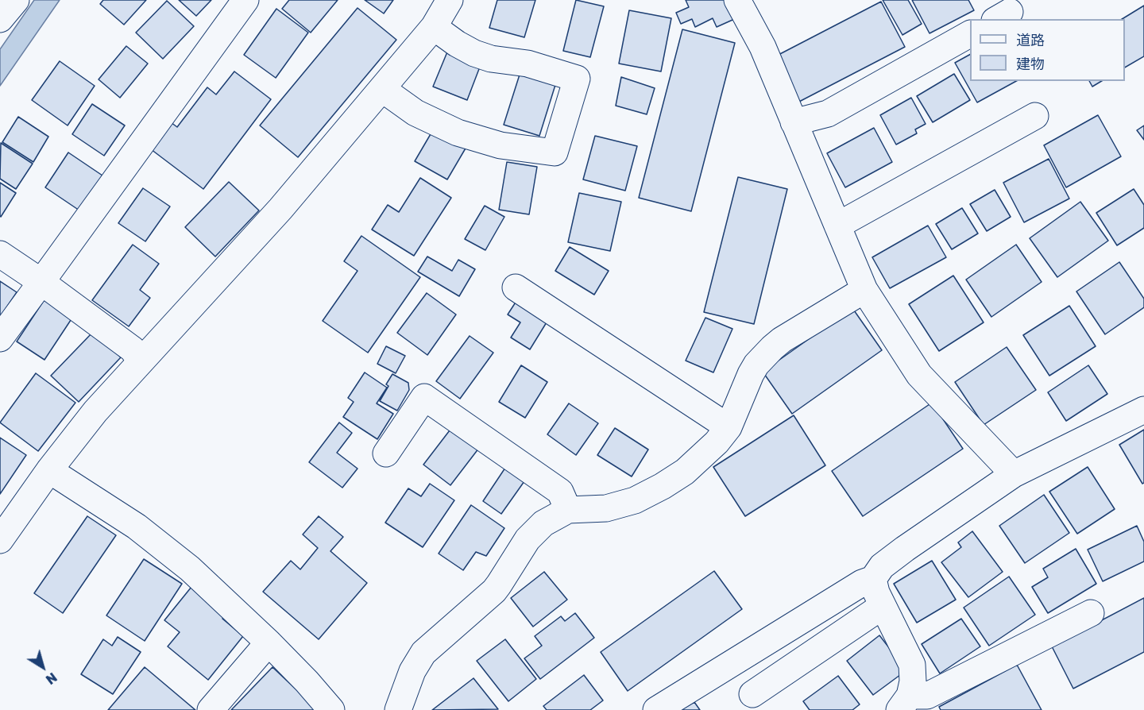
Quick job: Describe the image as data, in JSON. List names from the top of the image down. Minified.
{"legend":["道路","建物"],"north":"bottom right"}
